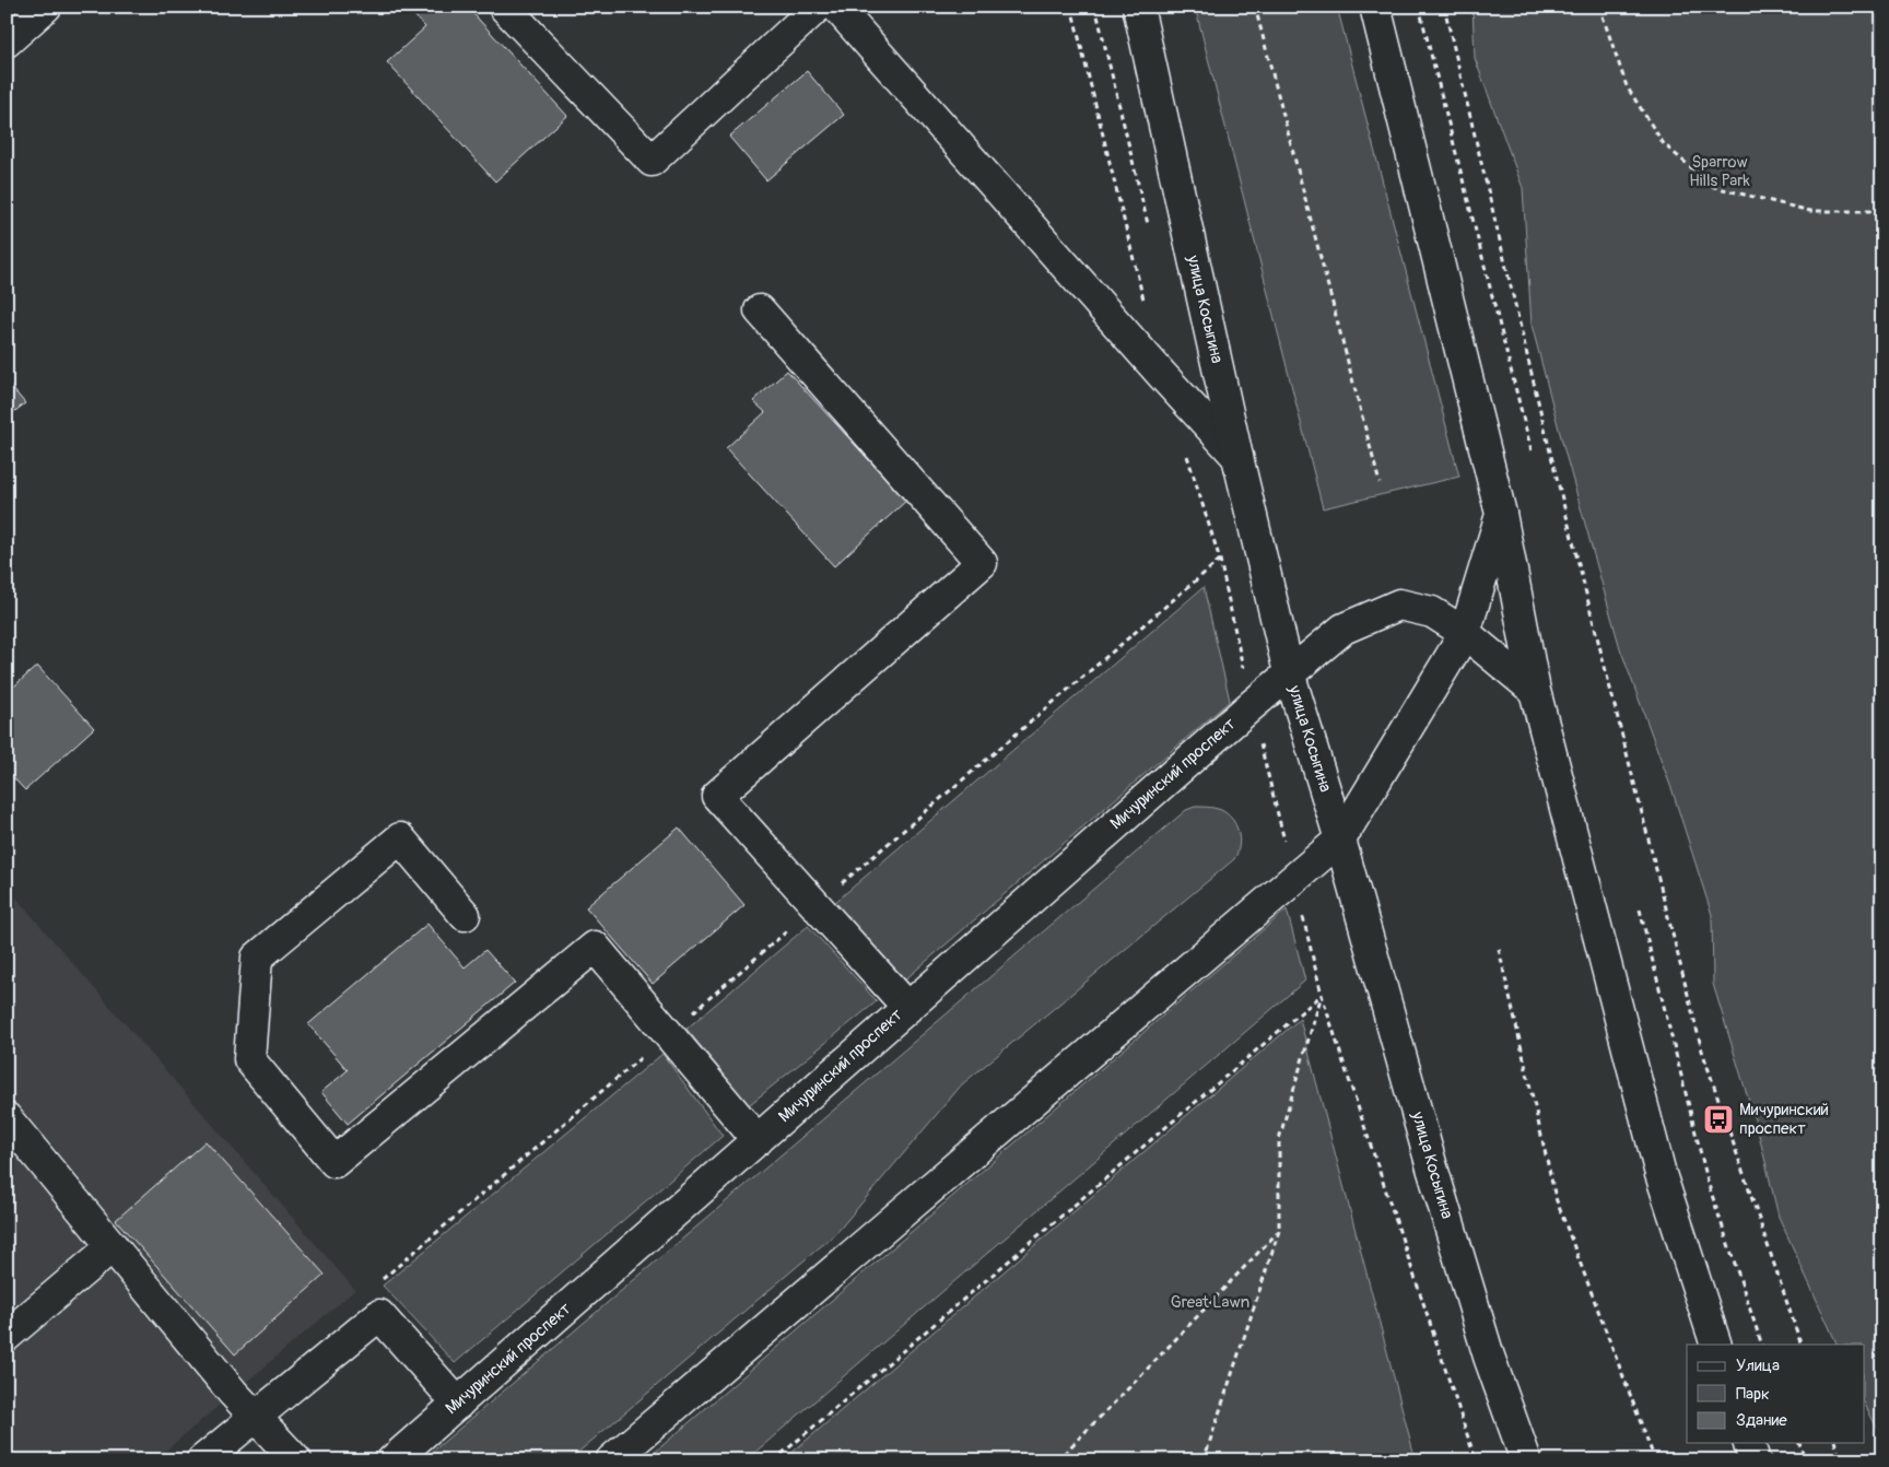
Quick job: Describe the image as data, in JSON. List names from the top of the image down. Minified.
{"streets":{"main road":["улица Косыгина","Мичуринский проспект"]},"crossings":[["улица Косыгина","Мичуринский проспект"]],"parks":["Sparrow Hills Park","Great Lawn"],"places":{"bus stop":["Мичуринский проспект"]},"legend":["Улица","Парк","Здание"]}
